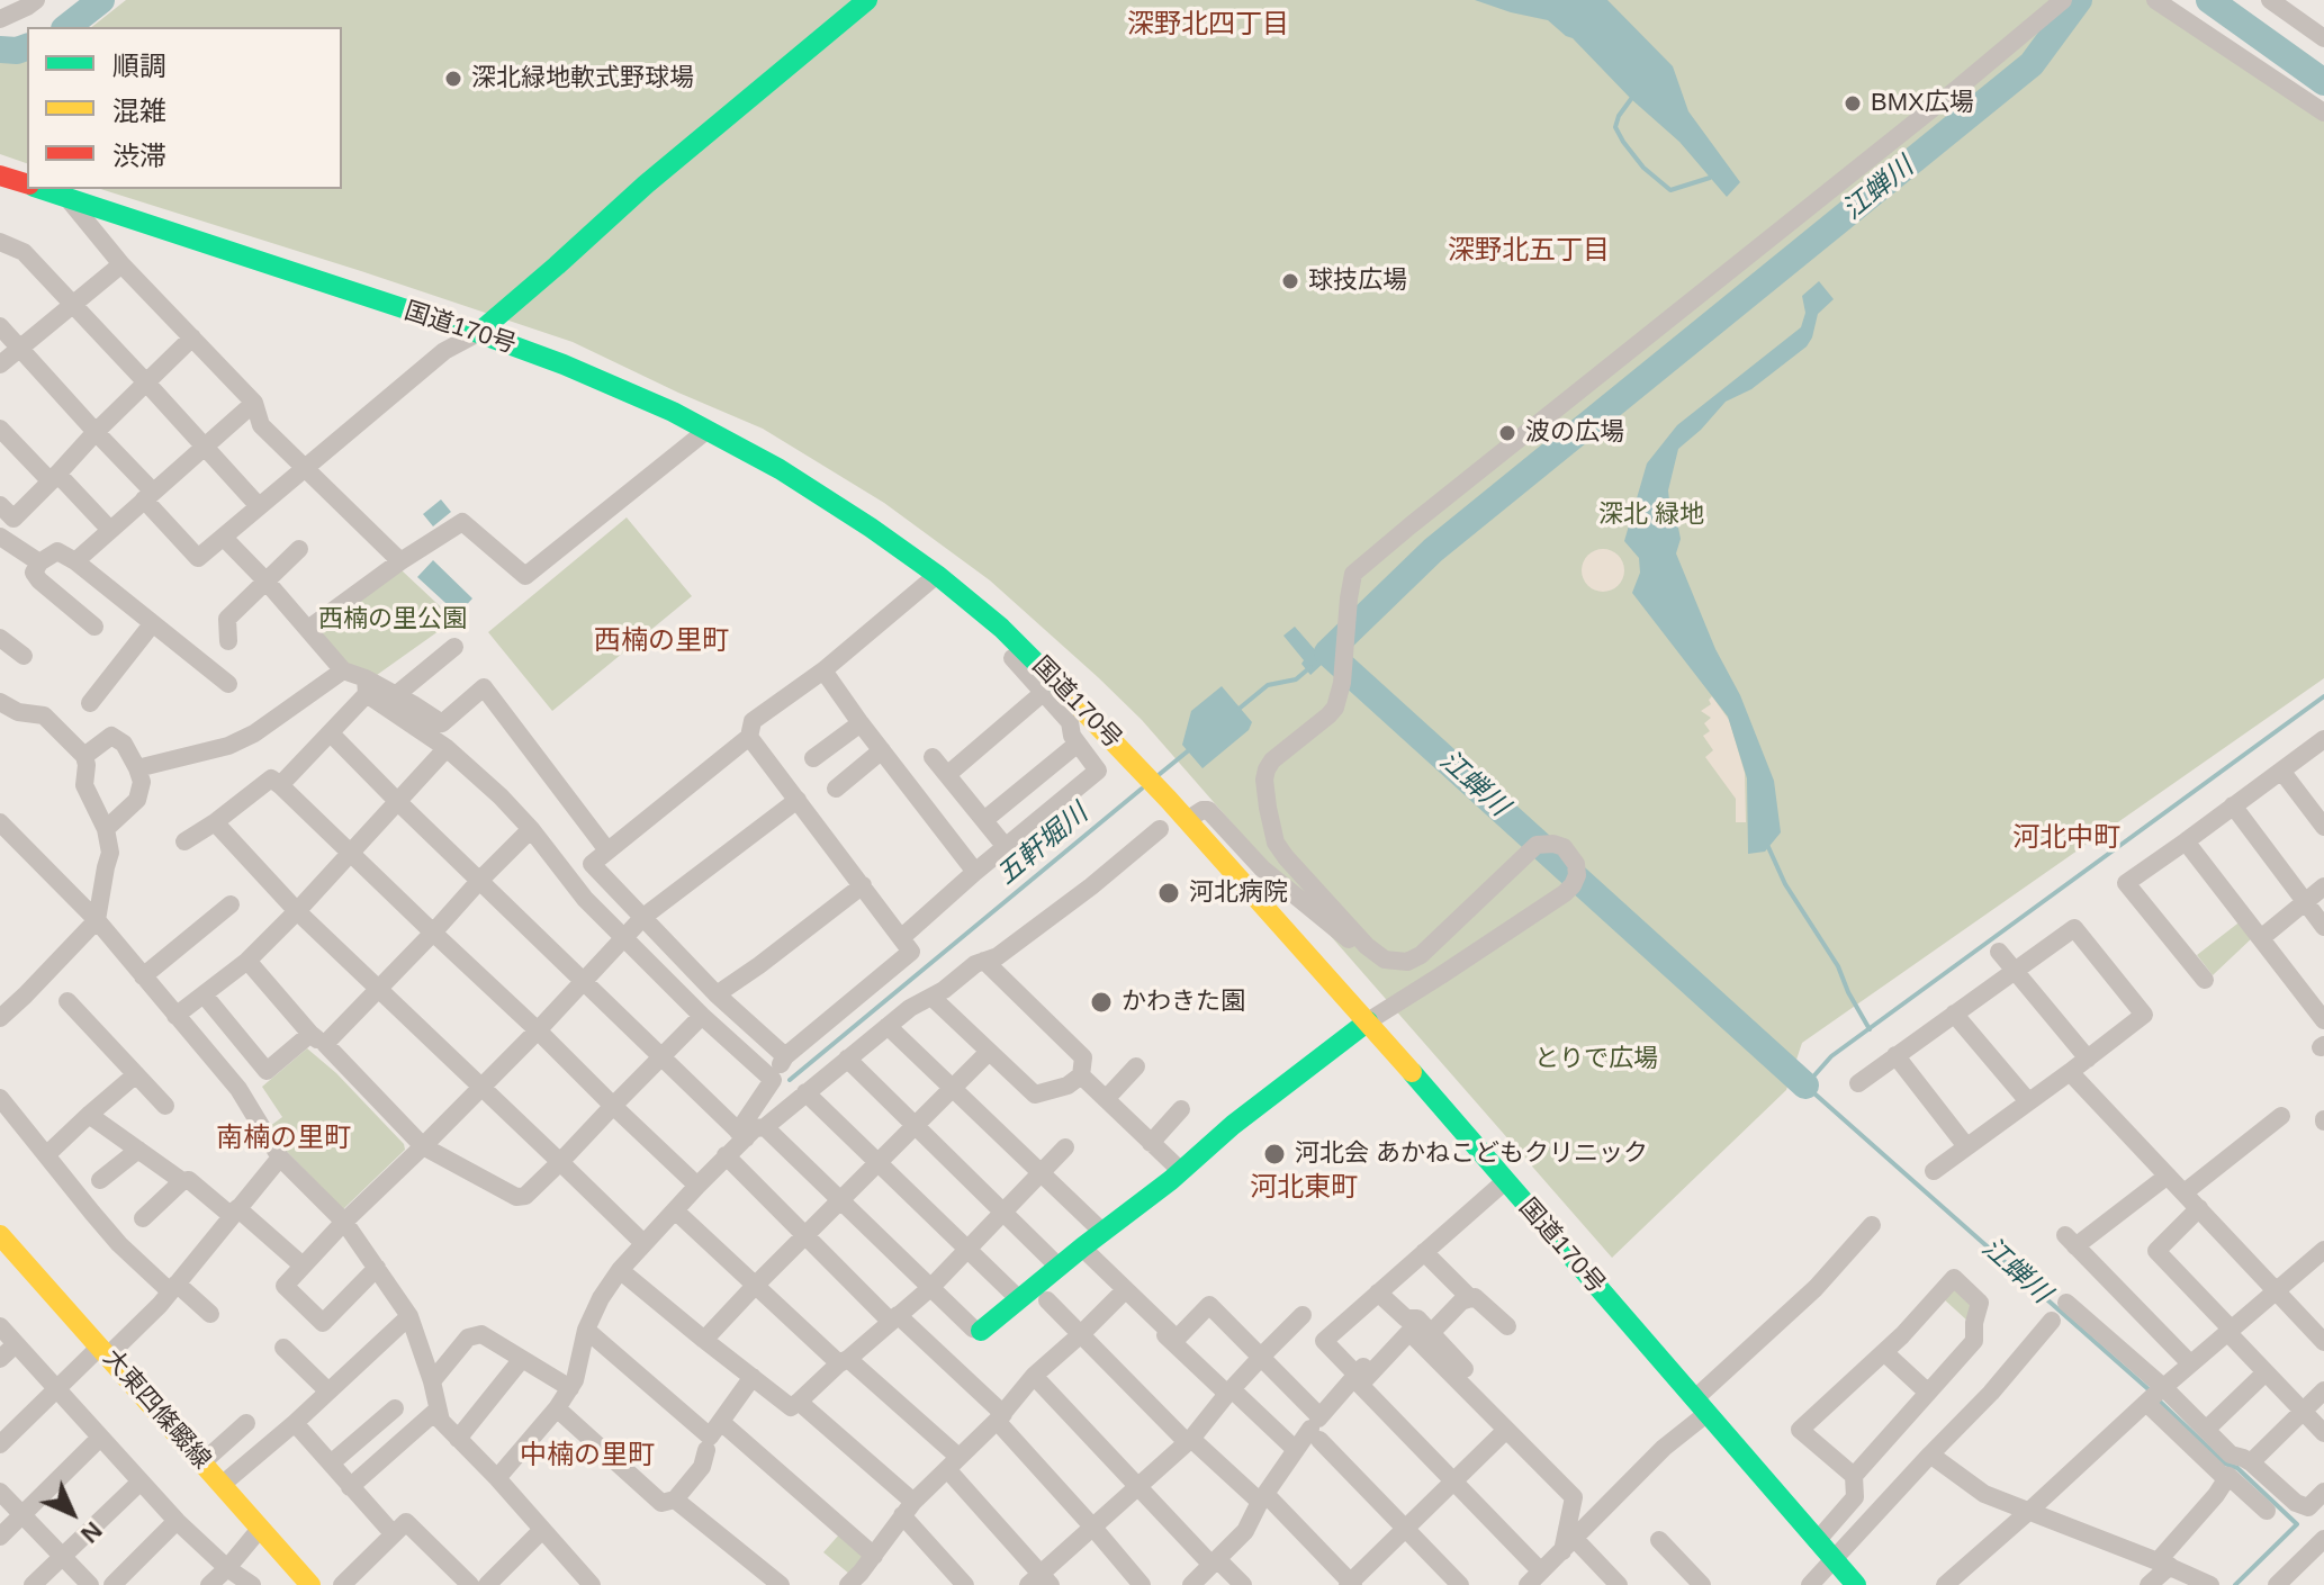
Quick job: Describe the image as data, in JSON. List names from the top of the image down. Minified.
{"streets":{"main road":["国道170号","大東四條畷線"]},"districts":["深野北四丁目","深野北五丁目","西楠の里町","河北中町","南楠の里町","河北東町","中楠の里町"],"water":["江蝉川","五軒堀川"],"parks":["深北 緑地","西楠の里公園","とりで広場"],"places":["深北緑地軟式野球場","BMX広場","球技広場","波の広場","河北病院","かわきた園","河北会 あかねこどもクリニック"],"legend":["順調","混雑","渋滞"],"north":"bottom right"}
